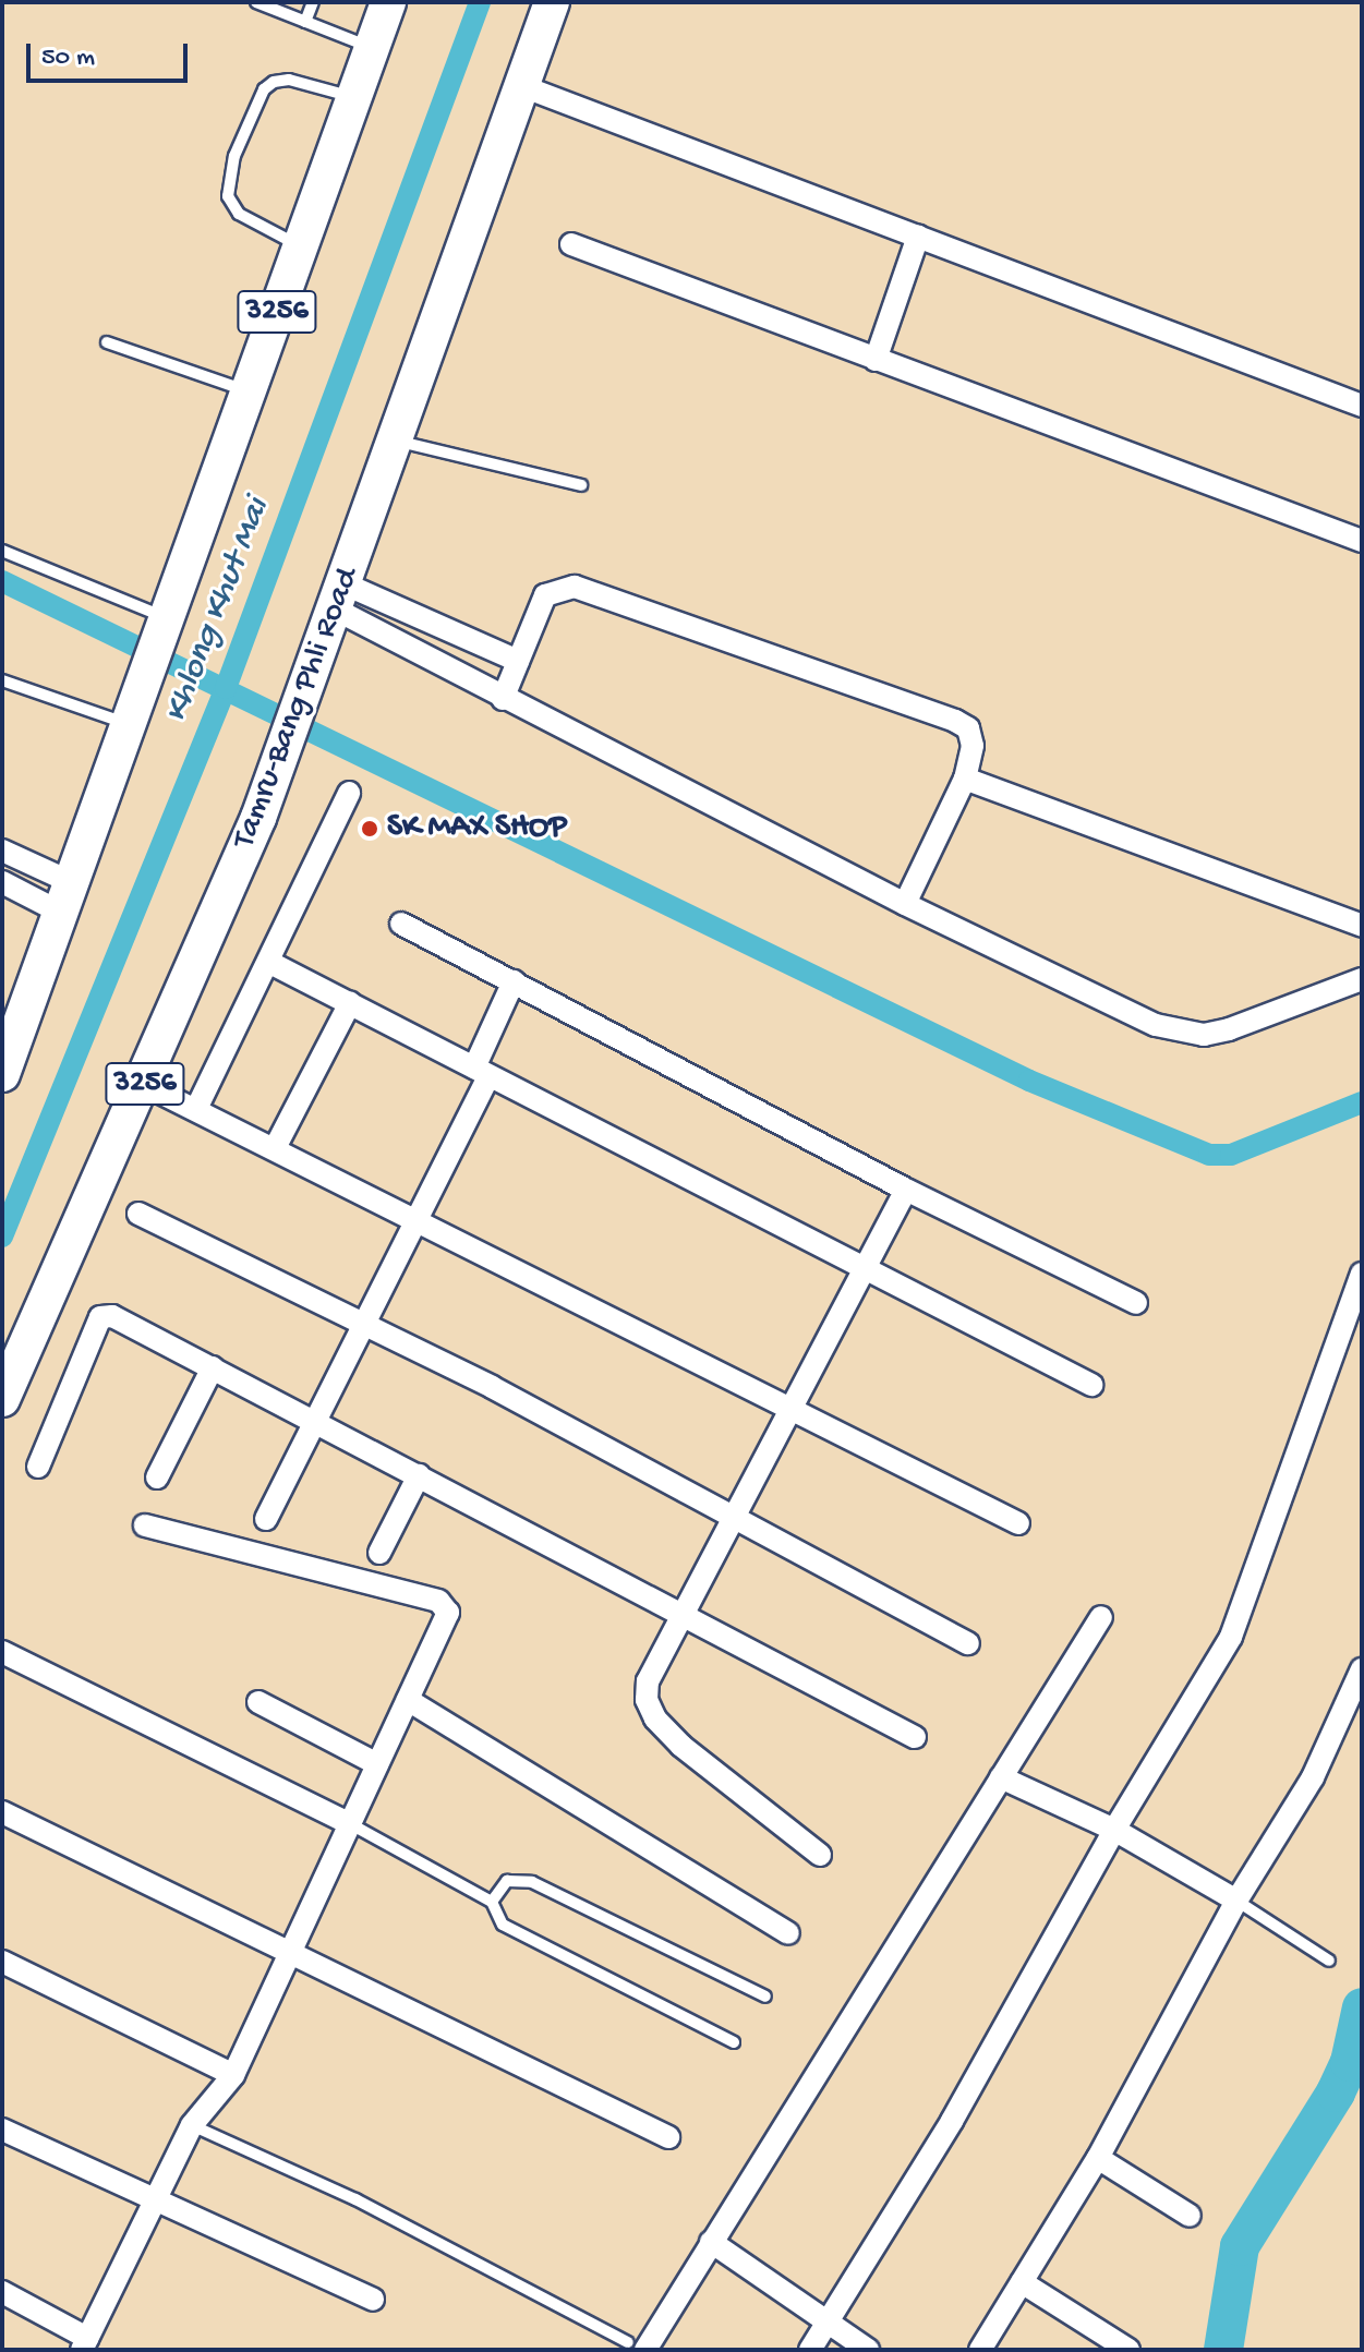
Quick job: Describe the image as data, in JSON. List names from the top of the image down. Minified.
{"streets":{"main road":["3256","Tamru-Bang Phli Road"]},"water":["Khlong Khut Mai"],"places":["SK MAX SHOP"],"scale_bar":"50 m"}
